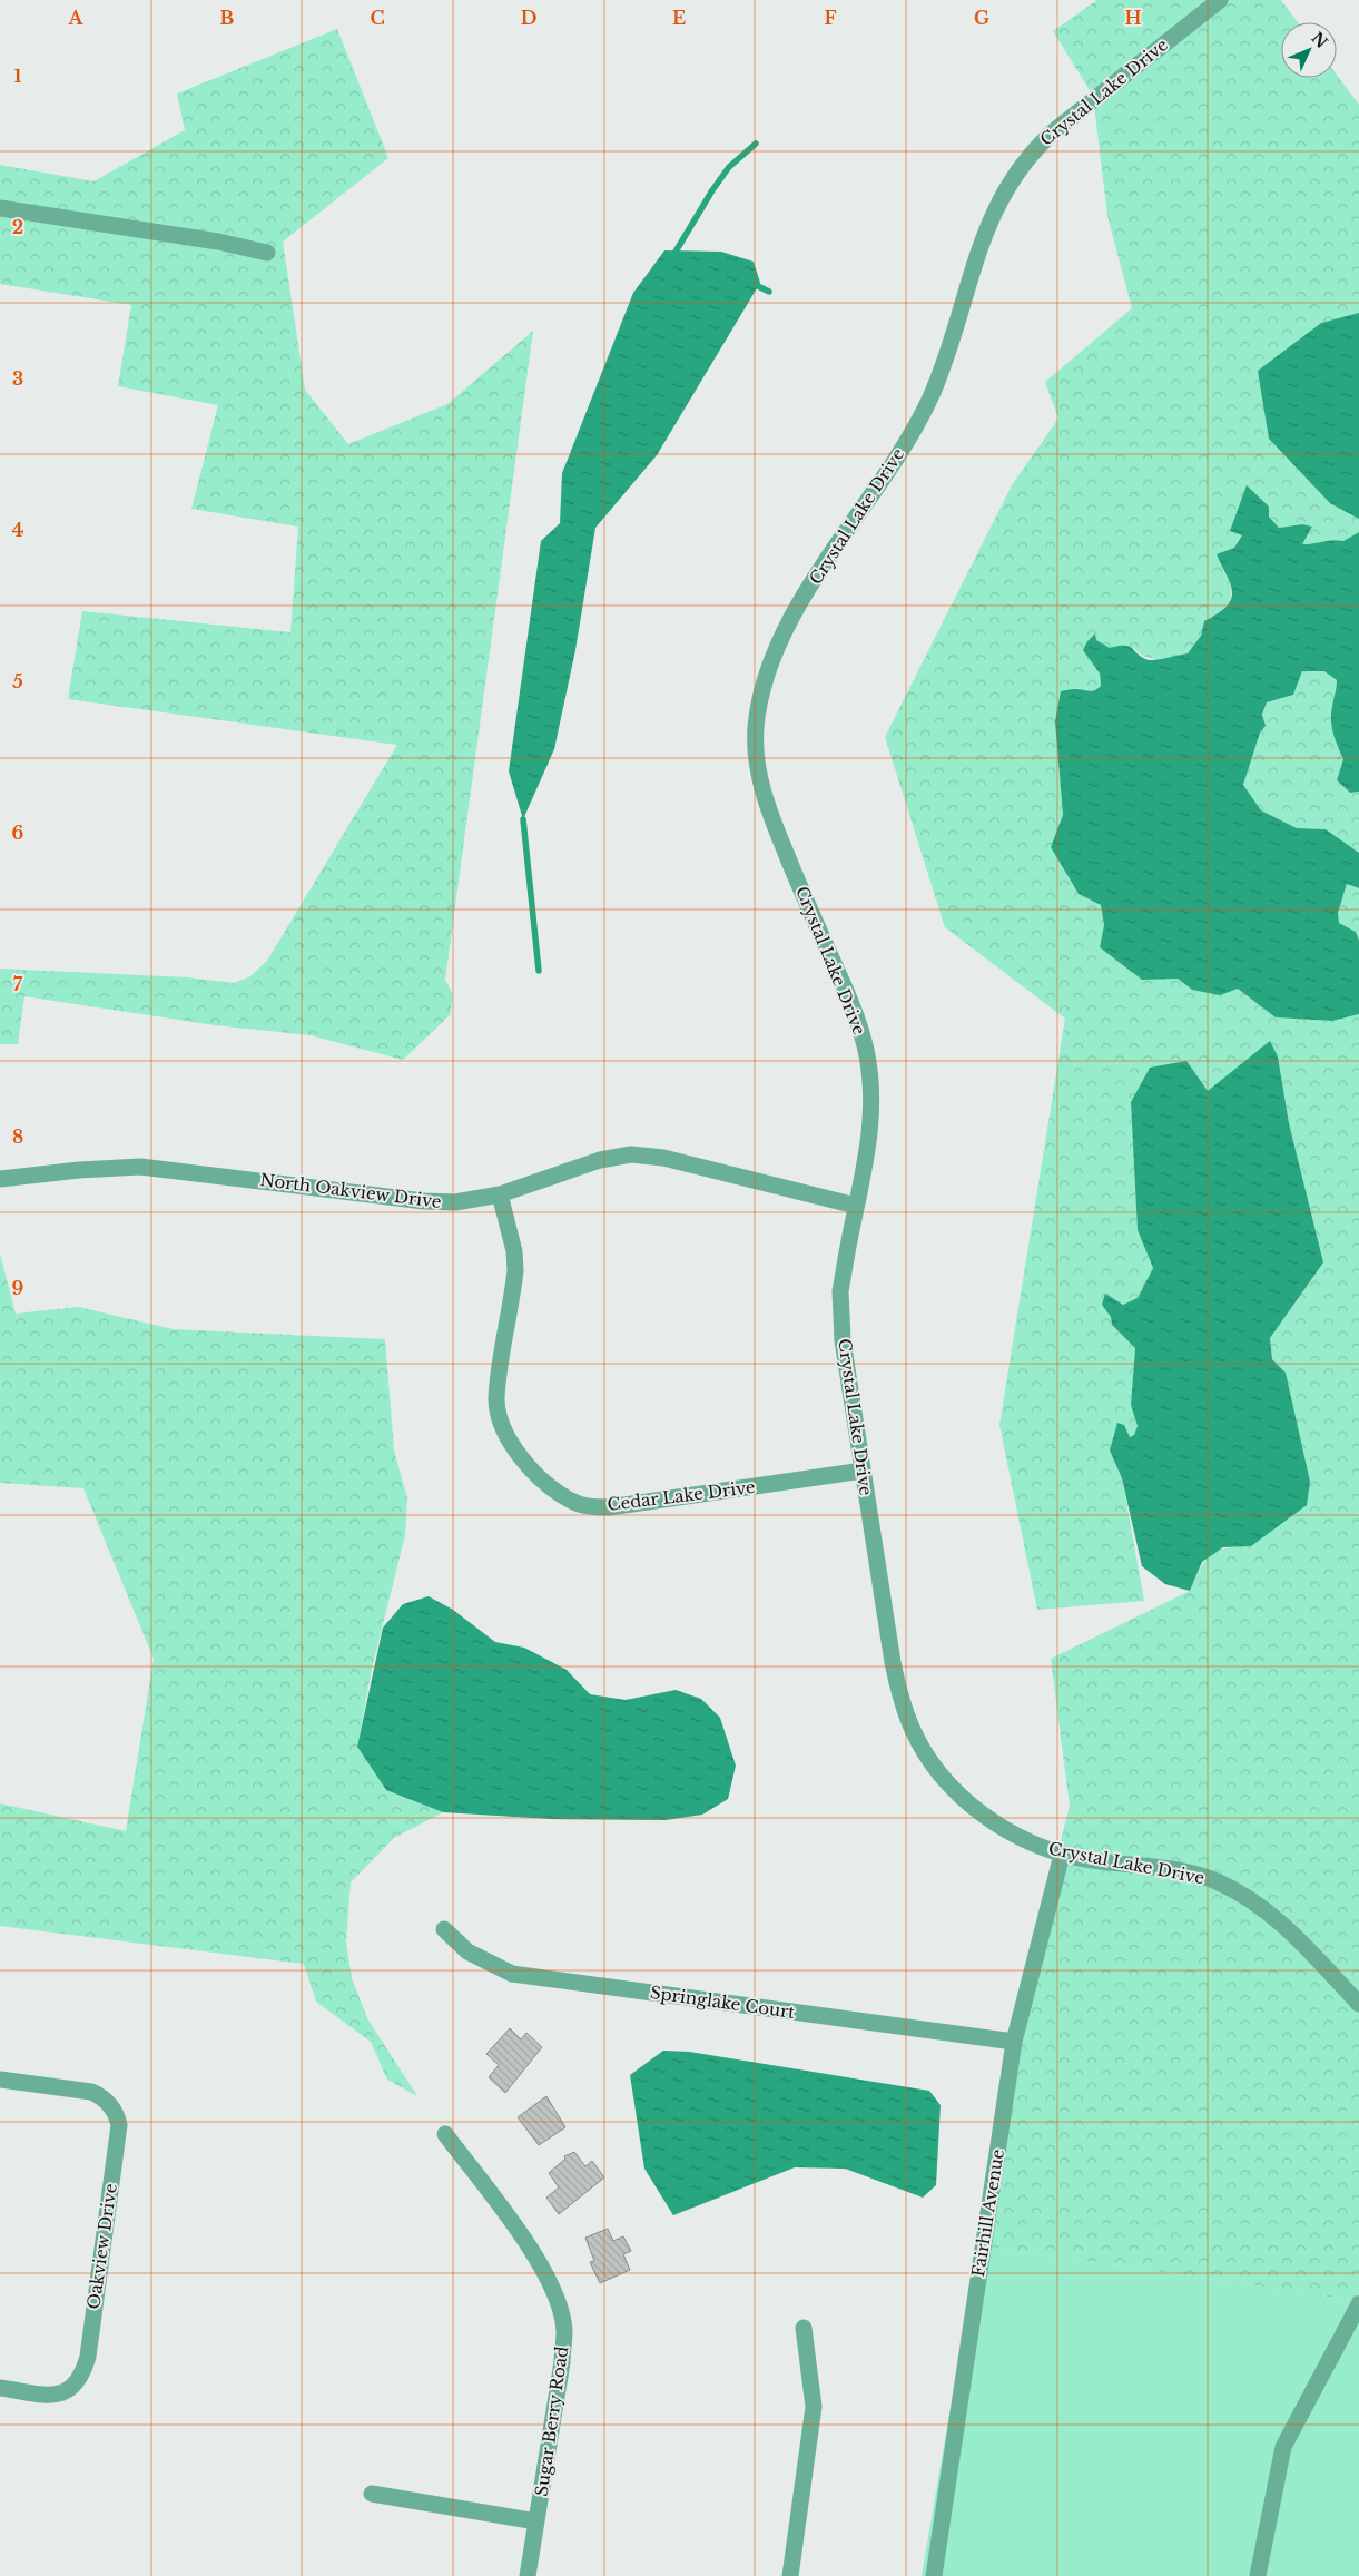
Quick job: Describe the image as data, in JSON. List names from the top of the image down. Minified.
{"streets":{"street":["Crystal Lake Drive","North Oakview Drive","Cedar Lake Drive","Springlake Court","Fairhill Avenue","Oakview Drive","Sugar Berry Road"]},"crossings":[["Crystal Lake Drive","North Oakview Drive"],["Crystal Lake Drive","Cedar Lake Drive"],["Crystal Lake Drive","Fairhill Avenue"],["North Oakview Drive","Cedar Lake Drive"],["Springlake Court","Fairhill Avenue"]],"north":"top right","grid":{"columns":["A","B","C","D","E","F","G","H"],"rows":["1","2","3","4","5","6","7","8","9"]}}
